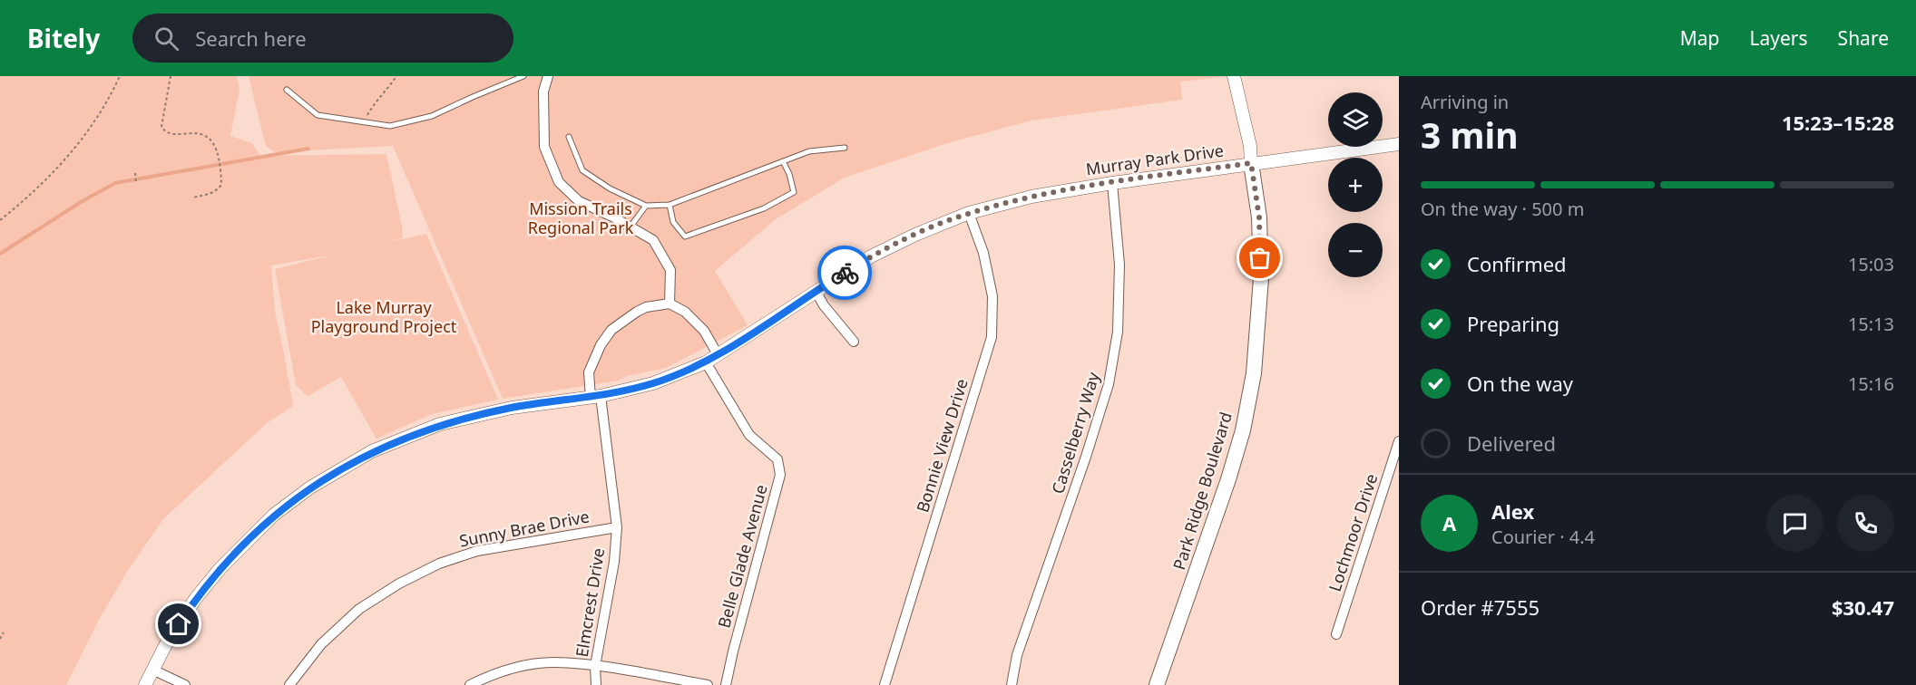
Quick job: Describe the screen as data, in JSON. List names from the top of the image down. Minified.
{"streets":{"main road":["Park Ridge Boulevard"],"street":["Murray Park Drive","Casselberry Way","Bonnie View Drive","Sunny Brae Drive","Lochmoor Drive","Belle Glade Avenue","Elmcrest Drive"]},"crossings":[["Murray Park Drive","Casselberry Way"],["Murray Park Drive","Bonnie View Drive"],["Murray Park Drive","Park Ridge Boulevard"],["Murray Park Drive","Belle Glade Avenue"],["Murray Park Drive","Elmcrest Drive"],["Sunny Brae Drive","Elmcrest Drive"]],"parks":["Mission Trails Regional Park","Lake Murray Playground Project"],"page":{"header":"Bitely","search":"Search here","nav":["Map","Layers","Share"],"heading":["3 min","Arriving in","15:23–15:28"],"panel":["Alex","Courier · 4.4","Order #7555","$30.47"],"map_buttons":["+","−"],"bar":"On the way · 500 m","list":[["Confirmed","15:03"],["Preparing","15:13"],["On the way","15:16"],"Delivered"],"round":"A"}}
